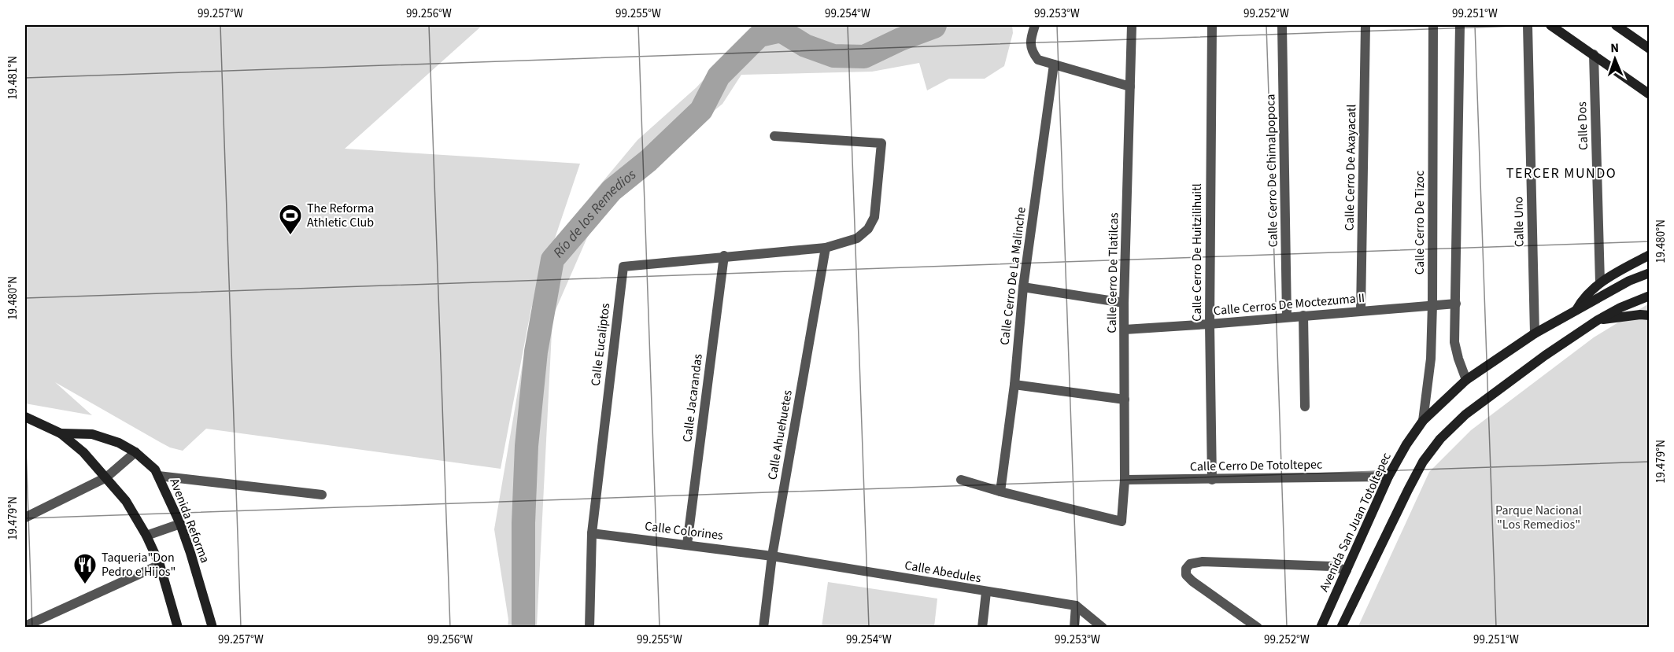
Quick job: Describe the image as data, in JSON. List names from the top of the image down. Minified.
{"streets":{"main road":["Avenida Reforma","Avenida San Juan Totoltepec"],"street":["Calle Dos","Calle Cerro De Axayacatl","Calle Cerro De Chimalpopoca","Calle Uno","Calle Cerro De Tizoc","Calle Cerro De Huitzilihuitl","Calle Cerro De Tlatilcas","Calle Cerro De La Malinche","Calle Cerros De Moctezuma II","Calle Eucaliptos","Calle Jacarandas","Calle Ahuehuetes","Calle Cerro De Totoltepec","Calle Colorines","Calle Abedules"]},"crossings":[["Calle Cerro De Axayacatl","Calle Cerros De Moctezuma II"],["Calle Cerro De Chimalpopoca","Calle Cerros De Moctezuma II"],["Calle Uno","Avenida San Juan Totoltepec"],["Calle Cerro De Tizoc","Calle Cerros De Moctezuma II"],["Calle Cerro De Tizoc","Avenida San Juan Totoltepec"],["Calle Cerro De Huitzilihuitl","Calle Cerros De Moctezuma II"],["Calle Cerro De Huitzilihuitl","Calle Cerro De Totoltepec"],["Calle Cerro De Tlatilcas","Calle Cerro De La Malinche"],["Calle Cerro De Tlatilcas","Calle Cerros De Moctezuma II"],["Calle Cerro De Tlatilcas","Calle Cerro De Totoltepec"],["Calle Eucaliptos","Calle Jacarandas"],["Calle Eucaliptos","Calle Ahuehuetes"],["Calle Eucaliptos","Calle Colorines"],["Calle Jacarandas","Calle Colorines"],["Calle Ahuehuetes","Calle Colorines"],["Calle Ahuehuetes","Calle Abedules"],["Calle Cerro De Totoltepec","Avenida San Juan Totoltepec"],["Calle Colorines","Calle Abedules"]],"districts":["TERCER MUNDO"],"water":["Río de los Remedios"],"parks":["Parque Nacional \"Los Remedios\""],"places":{"sports":["The Reforma Athletic Club"],"restaurant":["Taqueria\"Don Pedro e Hijos\""]},"north":"top","coordinates":["99.257°W","99.256°W","99.255°W","99.254°W","99.253°W","99.252°W","99.251°W","19.481°N","19.480°N","19.479°N"]}
